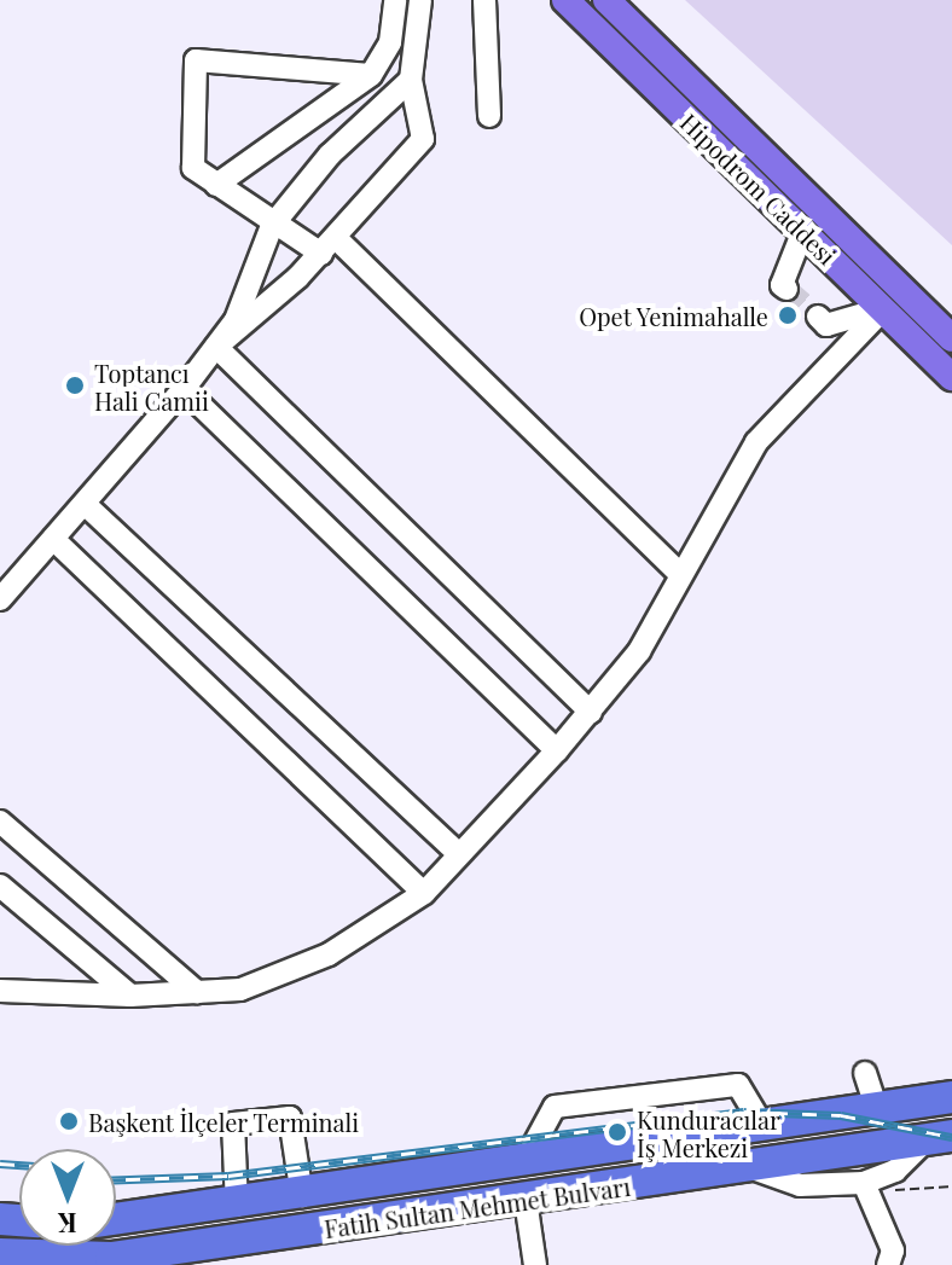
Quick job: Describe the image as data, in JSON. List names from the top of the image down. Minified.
{"streets":{"highway":["Fatih Sultan Mehmet Bulvarı"],"main road":["Hipodrom Caddesi"]},"places":["Opet Yenimahalle","Toptancı Hali Camii","Başkent İlçeler Terminali","Kunduracılar İş Merkezi"],"north":"bottom"}
